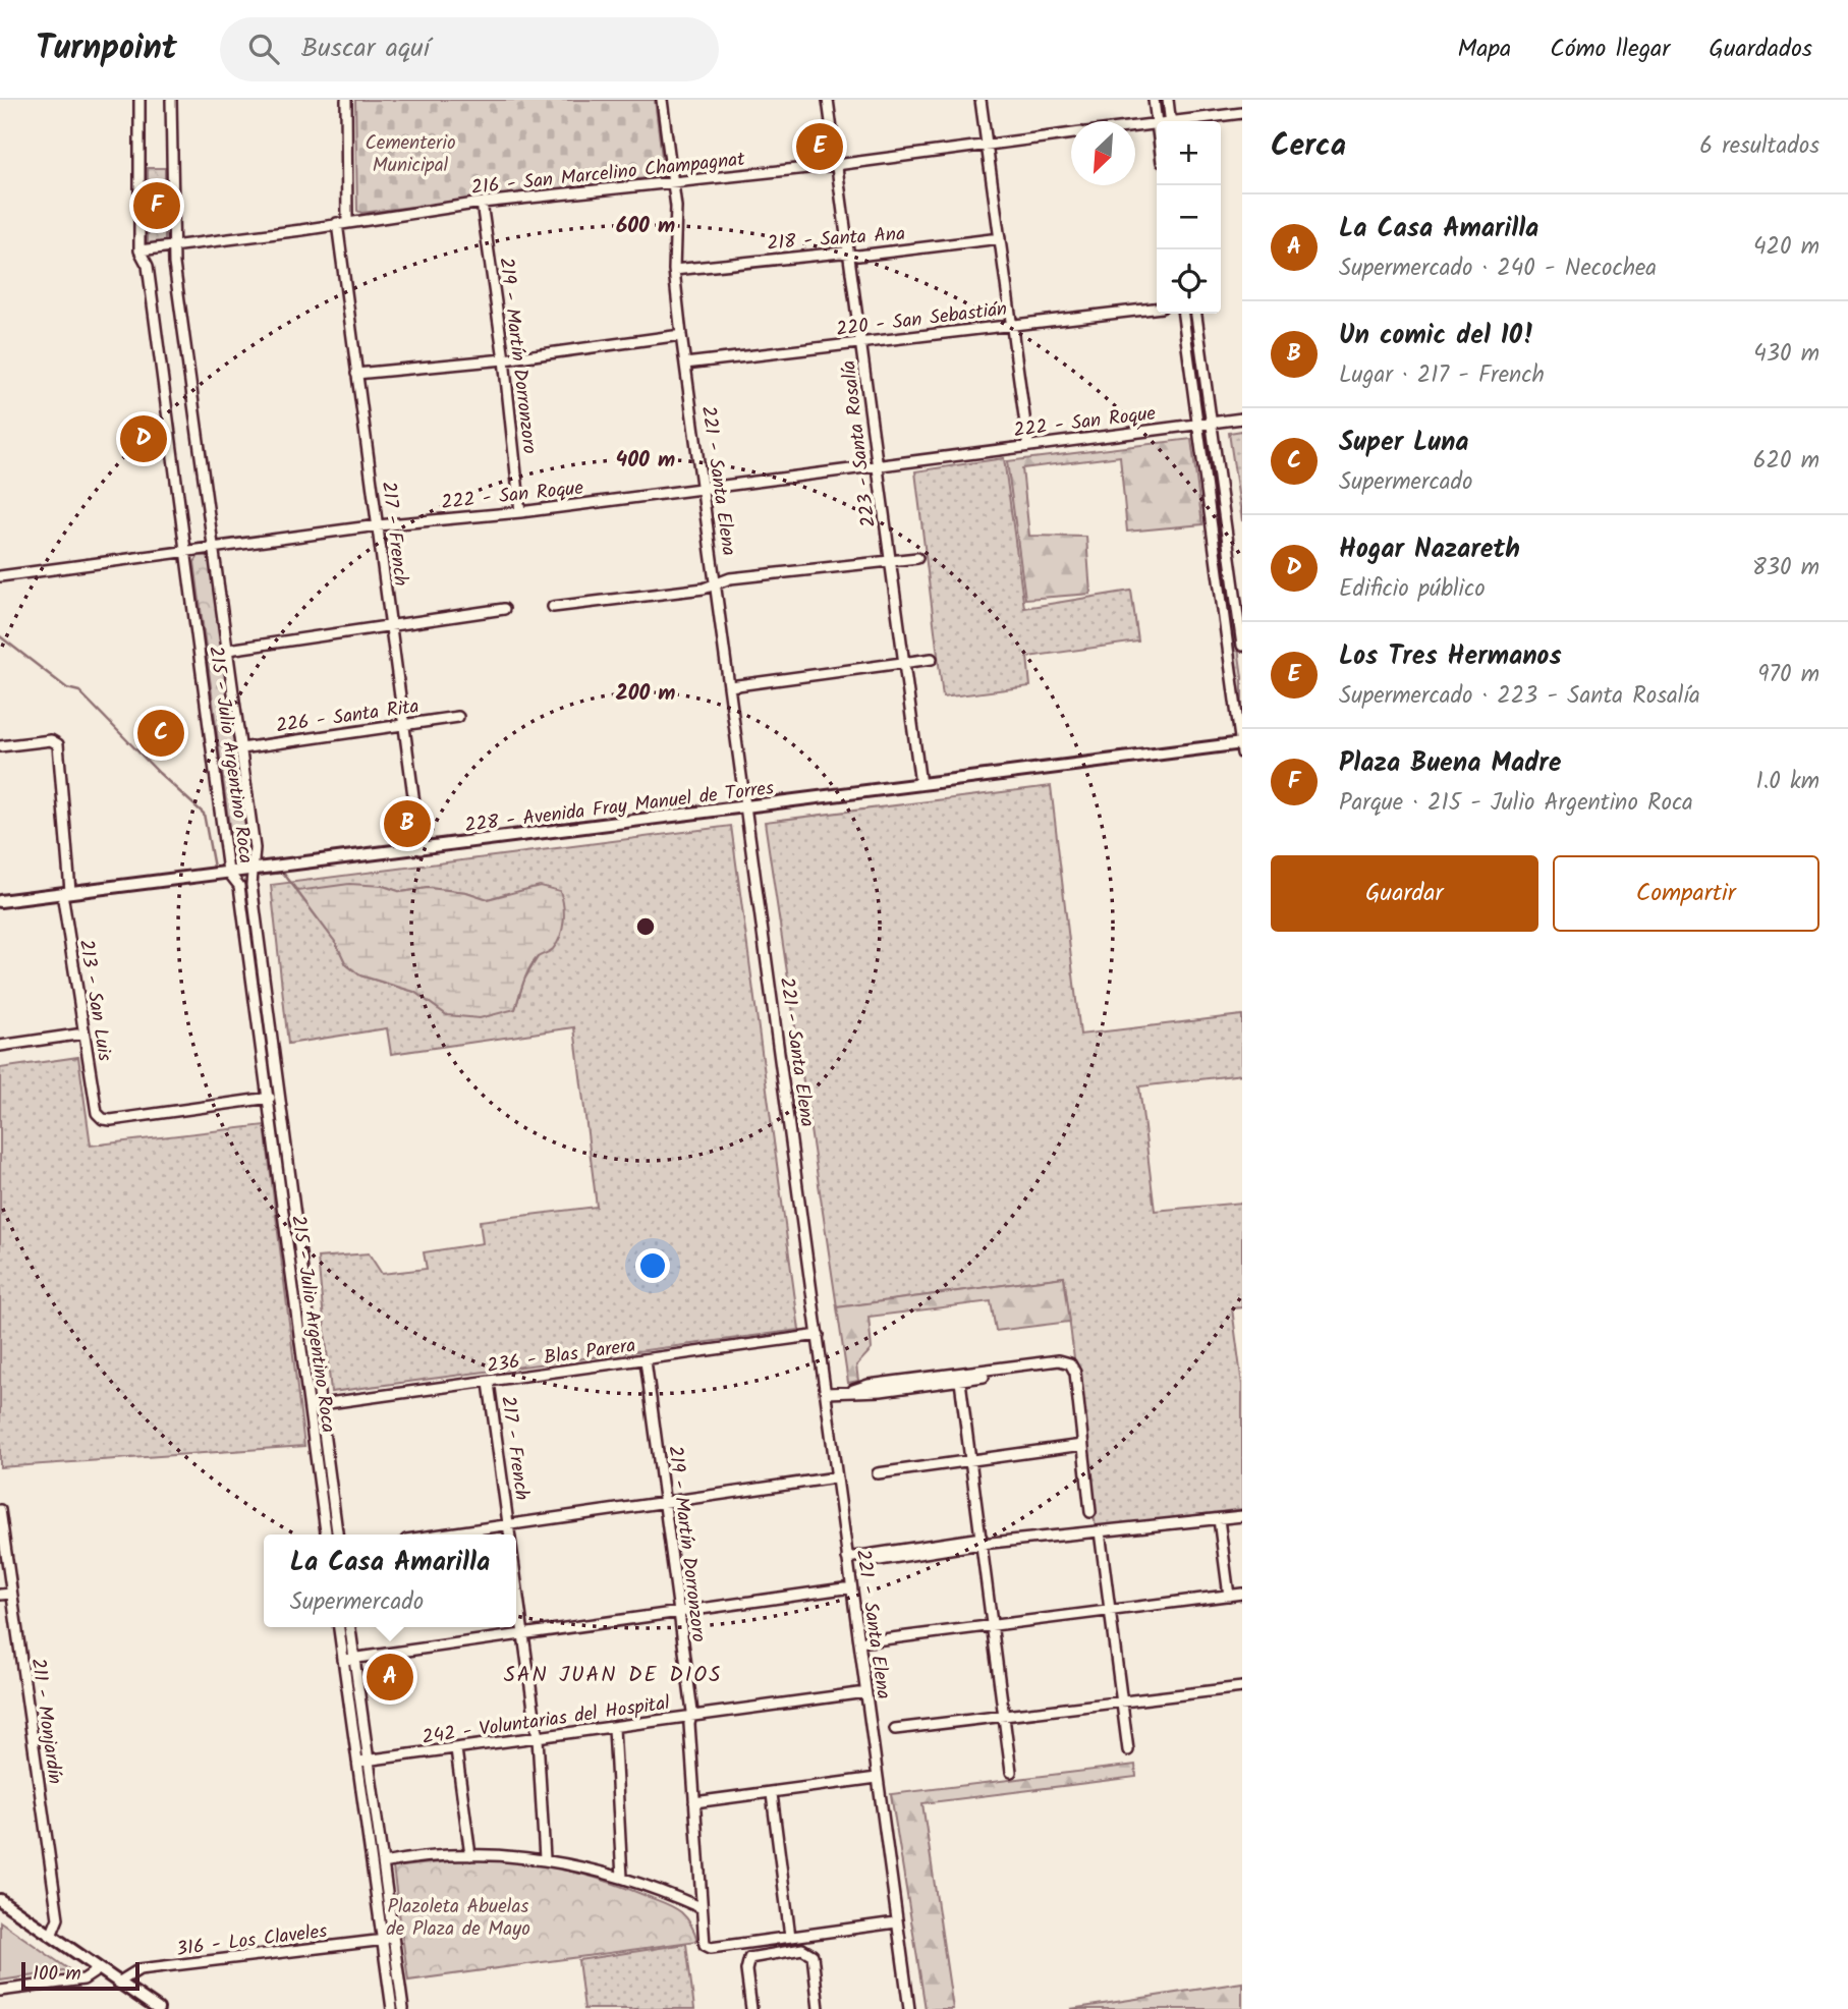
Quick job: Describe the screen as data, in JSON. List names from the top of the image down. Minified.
{"streets":{"main road":["228 - Avenida Fray Manuel de Torres"],"street":["216 - San Marcelino Champagnat","218 - Santa Ana","220 - San Sebastián","219 - Martín Dorronzoro","222 - San Roque","223 - Santa Rosalía","221 - Santa Elena","217 - French","226 - Santa Rita","215 - Julio Argentino Roca","213 - San Luis","236 - Blas Parera","242 - Voluntarias del Hospital","211 - Monjardín","316 - Los Claveles"]},"crossings":[["216 - San Marcelino Champagnat","219 - Martín Dorronzoro"],["216 - San Marcelino Champagnat","223 - Santa Rosalía"],["216 - San Marcelino Champagnat","221 - Santa Elena"],["216 - San Marcelino Champagnat","217 - French"],["216 - San Marcelino Champagnat","215 - Julio Argentino Roca"],["218 - Santa Ana","223 - Santa Rosalía"],["218 - Santa Ana","221 - Santa Elena"],["220 - San Sebastián","223 - Santa Rosalía"],["220 - San Sebastián","221 - Santa Elena"],["219 - Martín Dorronzoro","222 - San Roque"],["219 - Martín Dorronzoro","236 - Blas Parera"],["219 - Martín Dorronzoro","242 - Voluntarias del Hospital"],["222 - San Roque","223 - Santa Rosalía"],["222 - San Roque","221 - Santa Elena"],["222 - San Roque","217 - French"],["222 - San Roque","215 - Julio Argentino Roca"],["223 - Santa Rosalía","228 - Avenida Fray Manuel de Torres"],["221 - Santa Elena","228 - Avenida Fray Manuel de Torres"],["221 - Santa Elena","236 - Blas Parera"],["221 - Santa Elena","242 - Voluntarias del Hospital"],["217 - French","226 - Santa Rita"],["217 - French","228 - Avenida Fray Manuel de Torres"],["217 - French","236 - Blas Parera"],["217 - French","242 - Voluntarias del Hospital"],["226 - Santa Rita","215 - Julio Argentino Roca"],["215 - Julio Argentino Roca","228 - Avenida Fray Manuel de Torres"],["215 - Julio Argentino Roca","213 - San Luis"],["215 - Julio Argentino Roca","236 - Blas Parera"],["228 - Avenida Fray Manuel de Torres","213 - San Luis"]],"districts":["SAN JUAN DE DIOS"],"parks":["Cementerio Municipal","Plazoleta Abuelas de Plaza de Mayo"],"scale_bar":"100 m","north":"bottom left","page":{"header":"Turnpoint","search":"Buscar aquí","nav":["Mapa","Cómo llegar","Guardados"],"heading":["Cerca","6 resultados"],"pins":["E","F","D","C","B","A"],"map_buttons":["+","−"],"list":[{"mark":"A","name":"La Casa Amarilla","note":"Supermercado · 240 - Necochea","value":"420 m"},{"mark":"B","name":"Un comic del 10!","note":"Lugar · 217 - French","value":"430 m"},{"mark":"C","name":"Super Luna","note":"Supermercado","value":"620 m"},{"mark":"D","name":"Hogar Nazareth","note":"Edificio público","value":"830 m"},{"mark":"E","name":"Los Tres Hermanos","note":"Supermercado · 223 - Santa Rosalía","value":"970 m"},{"mark":"F","name":"Plaza Buena Madre","note":"Parque · 215 - Julio Argentino Roca","value":"1.0 km"}],"buttons":["Guardar","Compartir"],"popup":["La Casa Amarilla","Supermercado"],"scale":"100 m"},"rings":["600 m","400 m","200 m"]}
